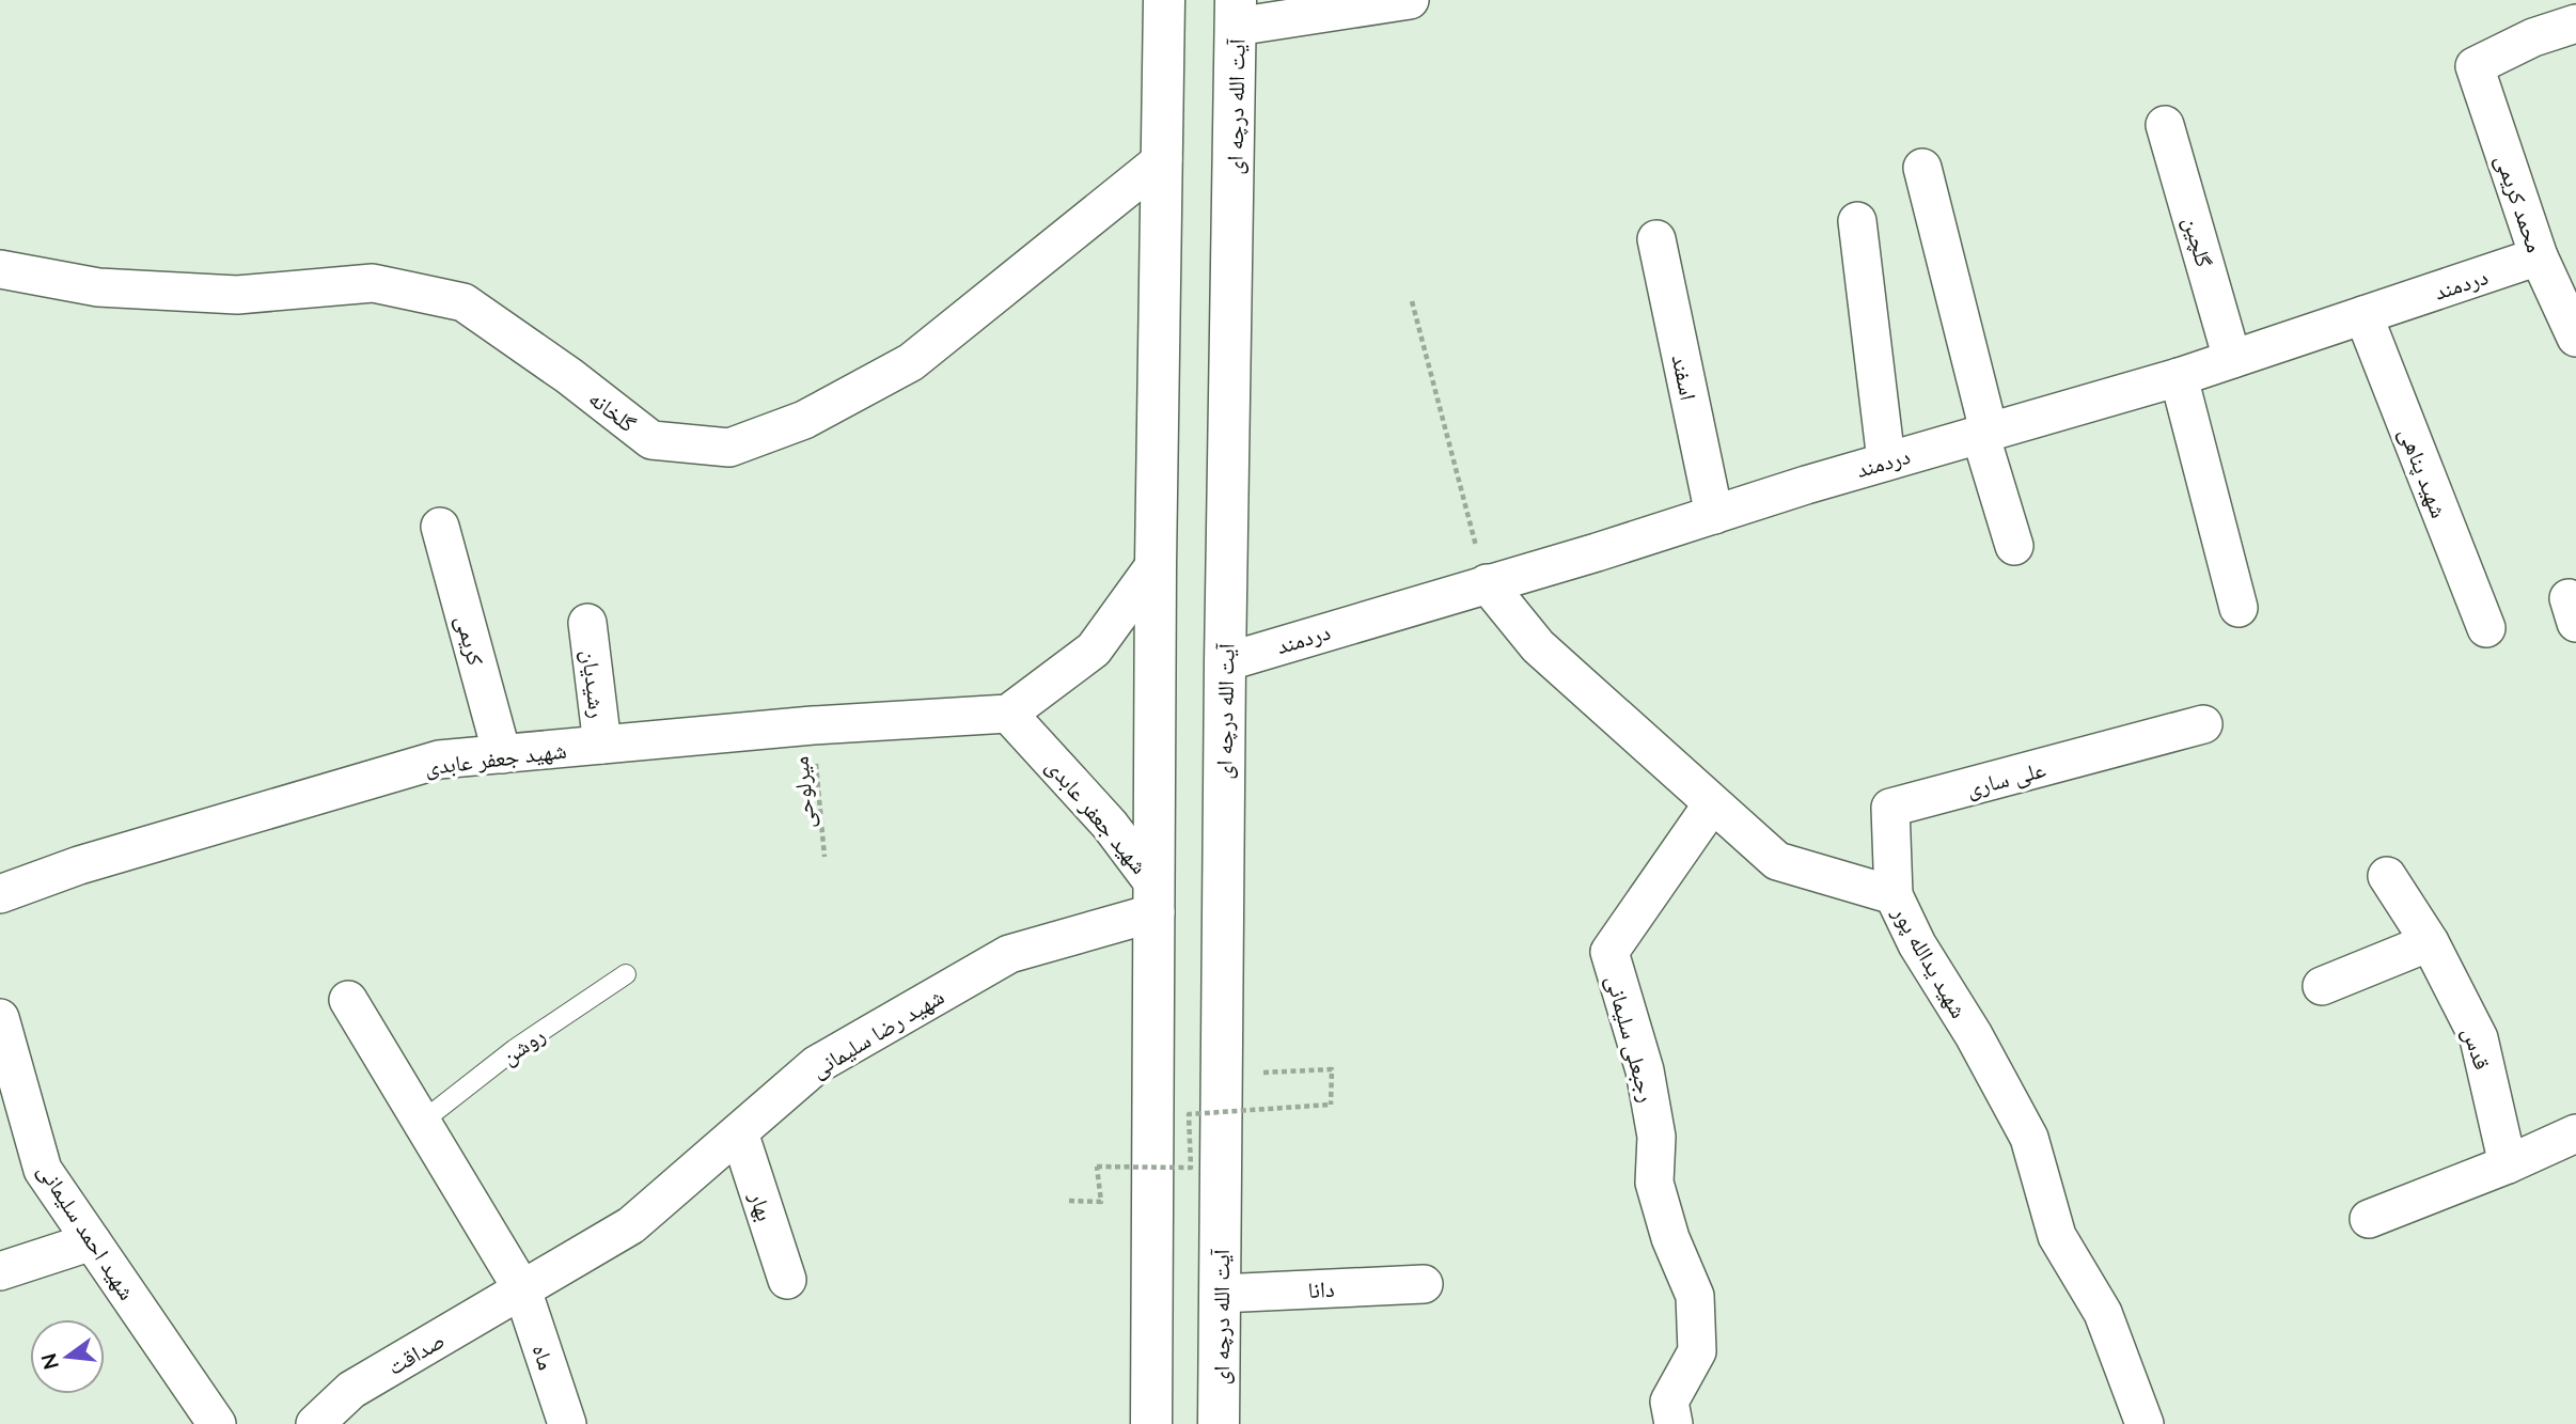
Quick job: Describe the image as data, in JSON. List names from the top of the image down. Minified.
{"streets":{"main road":["آیت الله درچه ای"],"street":["محمد کریمی","گلچین","دردمند","اسفند","گلخانه","شهید پناهی","کریمی","رشیدیان","شهید جعفر عابدی","علی ساری","شهید یدالله پور","شهید رضا سلیمانی","رجبعلی سلیمانی","قدس","بهار","شهید احمد سلیمانی","دانا","صداقت","ماه"],"lane":["روشن"],"path":["میرلوحی"]},"crossings":[["آیت الله درچه ای","دردمند"],["آیت الله درچه ای","دانا"],["محمد کریمی","دردمند"],["گلچین","دردمند"],["دردمند","اسفند"],["دردمند","شهید پناهی"],["دردمند","شهید یدالله پور"],["کریمی","شهید جعفر عابدی"],["رشیدیان","شهید جعفر عابدی"],["شهید جعفر عابدی","میرلوحی"],["شهید جعفر عابدی","شهید رضا سلیمانی"],["علی ساری","شهید یدالله پور"],["شهید یدالله پور","رجبعلی سلیمانی"],["شهید رضا سلیمانی","بهار"],["شهید رضا سلیمانی","صداقت"],["شهید رضا سلیمانی","ماه"],["صداقت","ماه"]],"north":"left"}
